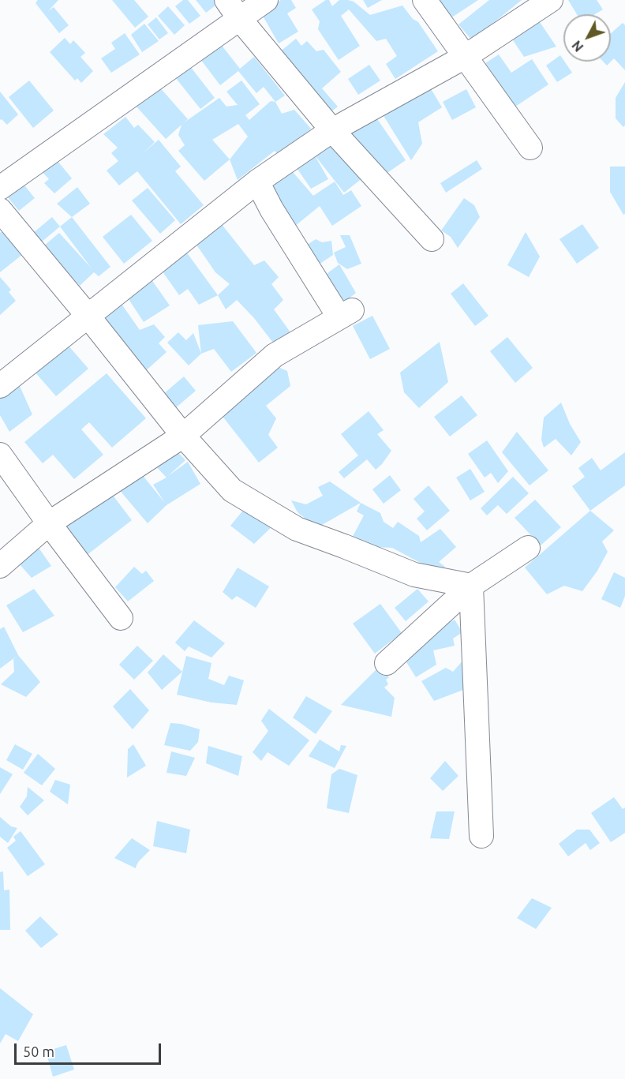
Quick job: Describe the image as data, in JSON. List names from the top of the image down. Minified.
{"scale_bar":"50 m","north":"bottom left"}
